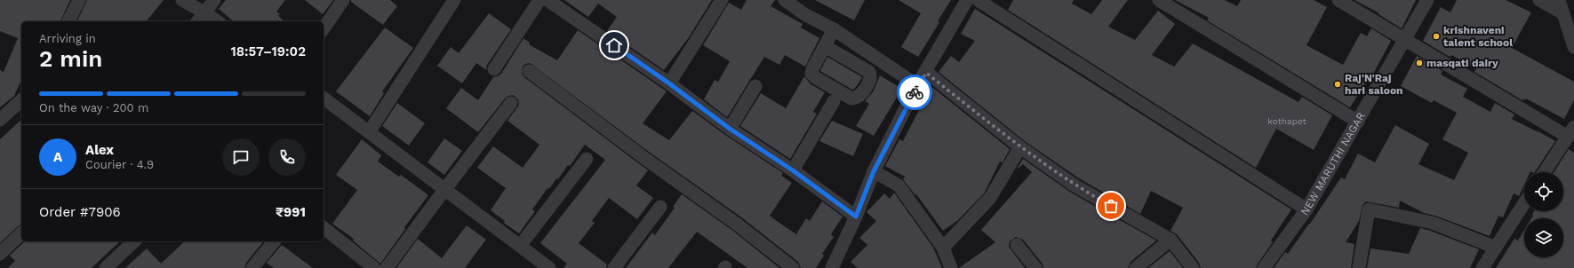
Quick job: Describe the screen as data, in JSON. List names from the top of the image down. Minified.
{"streets":{"street":["NEW MARUTHI NAGAR"]},"places":["krishnaveni talent school","masqati dairy","Raj'N'Raj hari saloon"],"house_numbers":["kothapet"],"page":{"heading":["2 min","Arriving in","18:57–19:02"],"panel":["Alex","Courier · 4.9","Order #7906","₹991"],"bar":"On the way · 200 m","round":"A"}}
